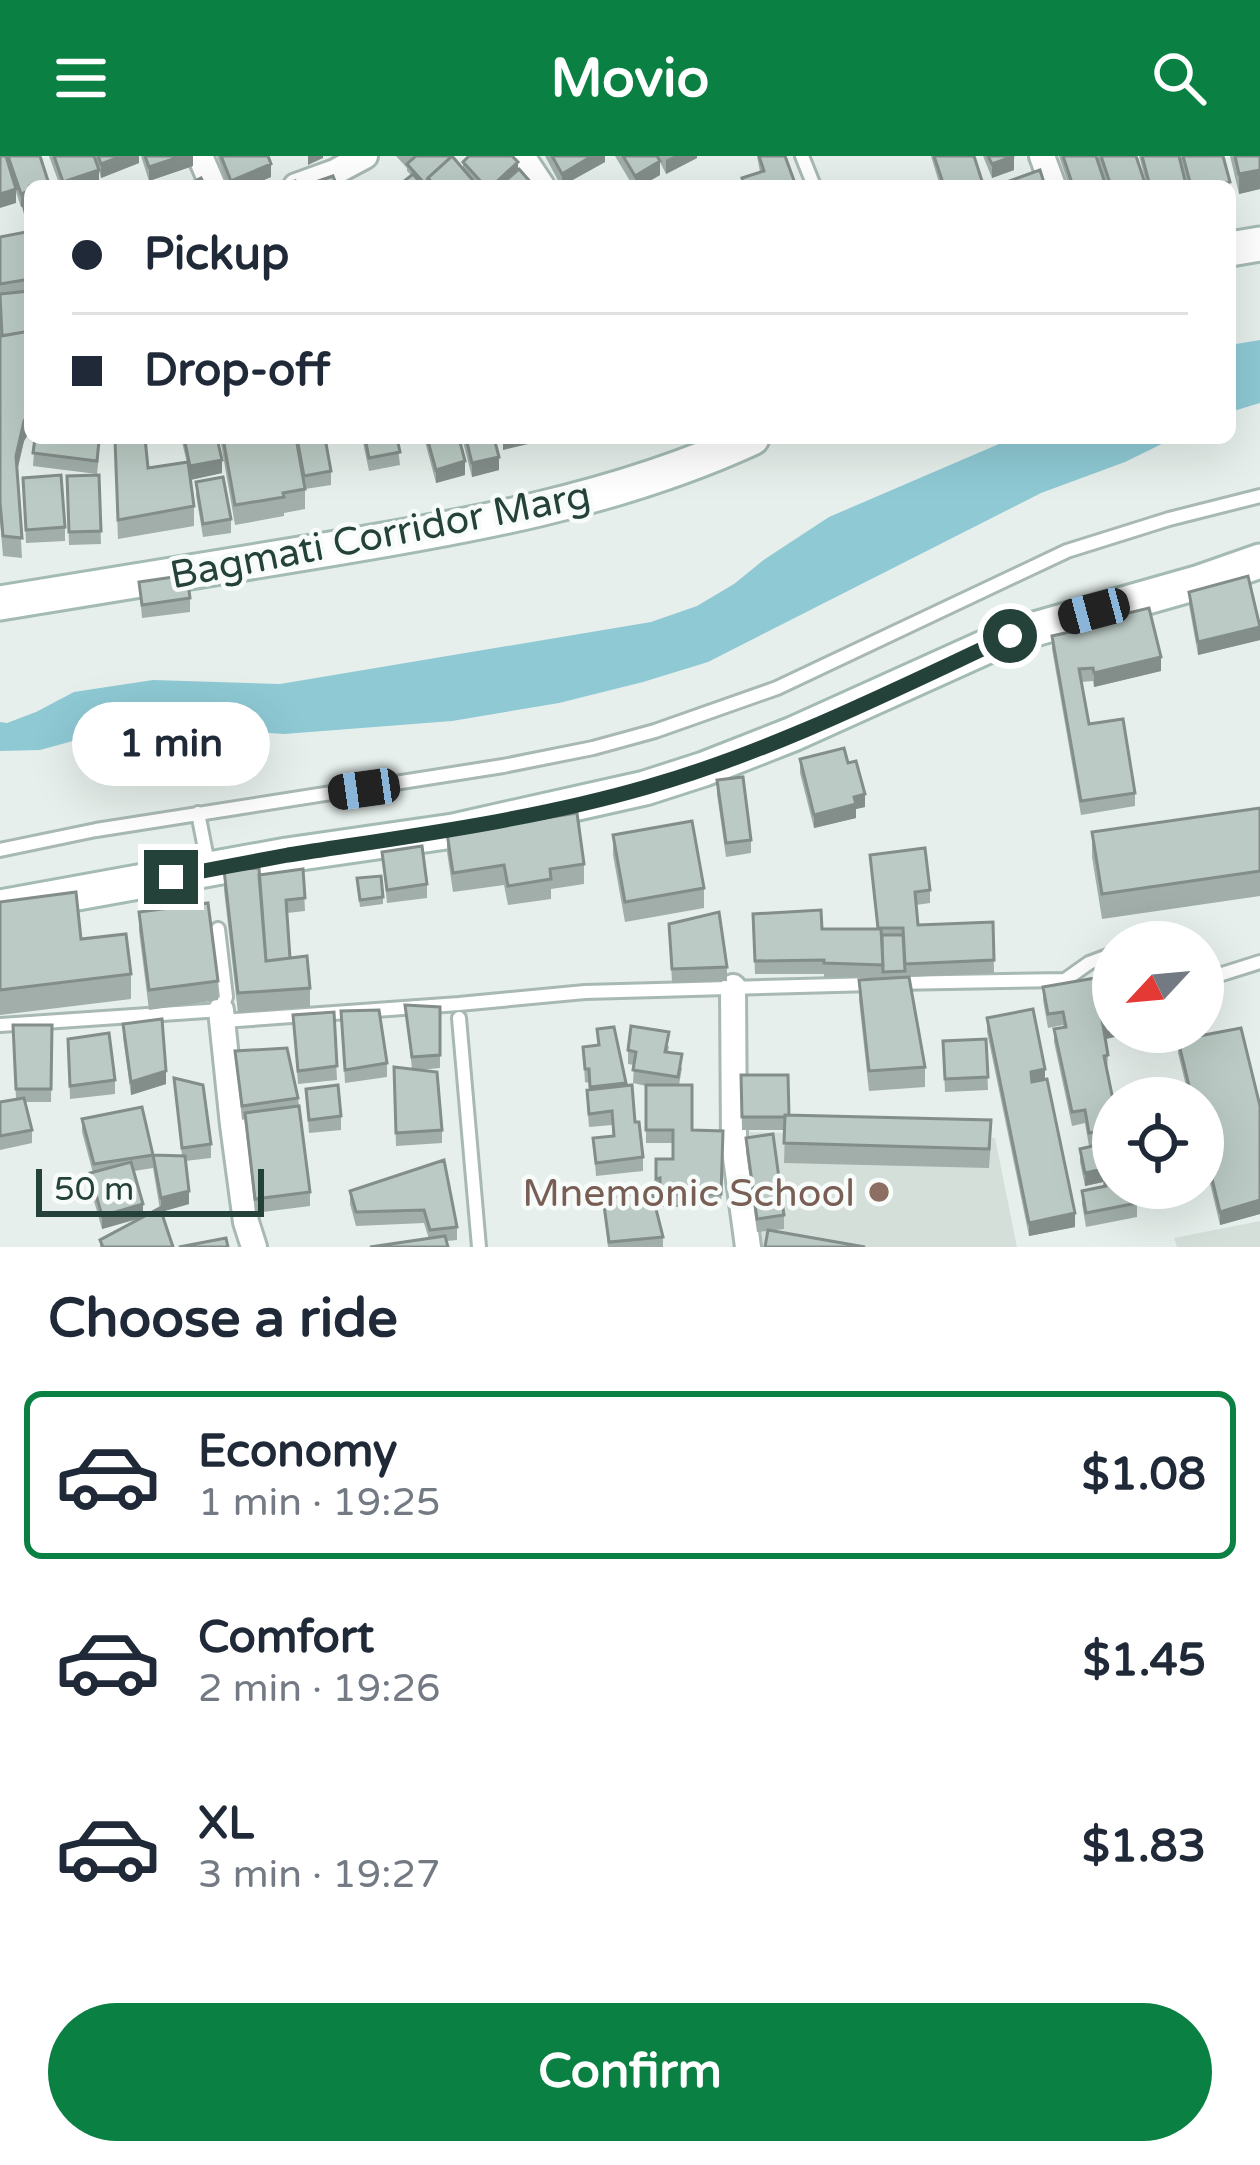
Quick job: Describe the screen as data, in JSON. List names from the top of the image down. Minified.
{"streets":{"street":["Bagmati Corridor Marg"]},"places":["Mnemonic School"],"scale_bar":"50 m","north":"bottom left","page":{"header":"Movio","banner":["Pickup","Drop-off"],"bubble":"1 min","scale":"50 m","heading":"Choose a ride","list":[{"name":"Economy","note":"1 min · 19:25","value":"$1.08"},{"name":"Comfort","note":"2 min · 19:26","value":"$1.45"},{"name":"XL","note":"3 min · 19:27","value":"$1.83"}],"buttons":"Confirm"}}
